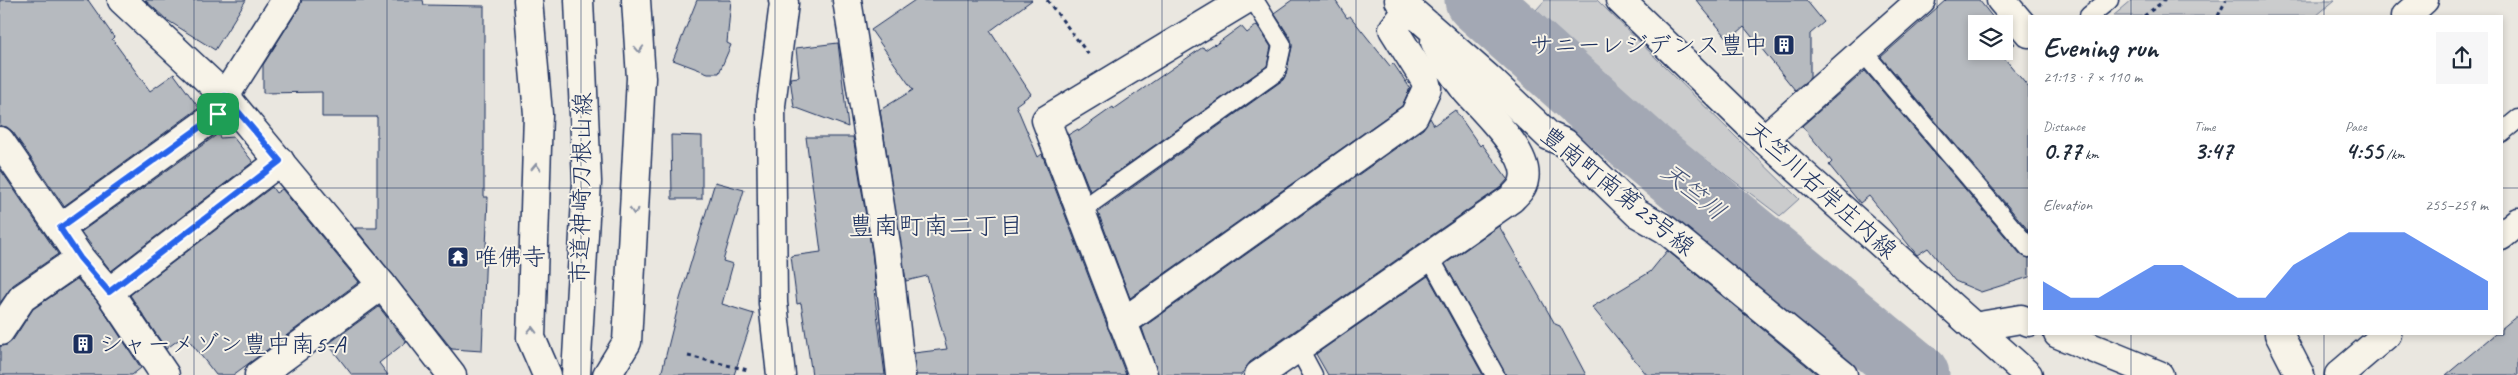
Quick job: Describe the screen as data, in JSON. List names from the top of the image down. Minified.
{"streets":{"street":["市道神崎刀根山線","天竺川右岸庄内線","豊南町南第23号線"]},"districts":["豊南町南二丁目"],"water":["天竺川"],"places":{"building":["サニーレジデンス豊中","シャーメゾン豊中南5-A"],"temple":["唯佛寺"]},"page":{"heading":["Evening run","21:13 · 7 × 110 m"],"stats":[["Distance","0.77 km"],["Time","3:47"],["Pace","4:55 /km"]],"chart":["Elevation","255–259 m"]}}
